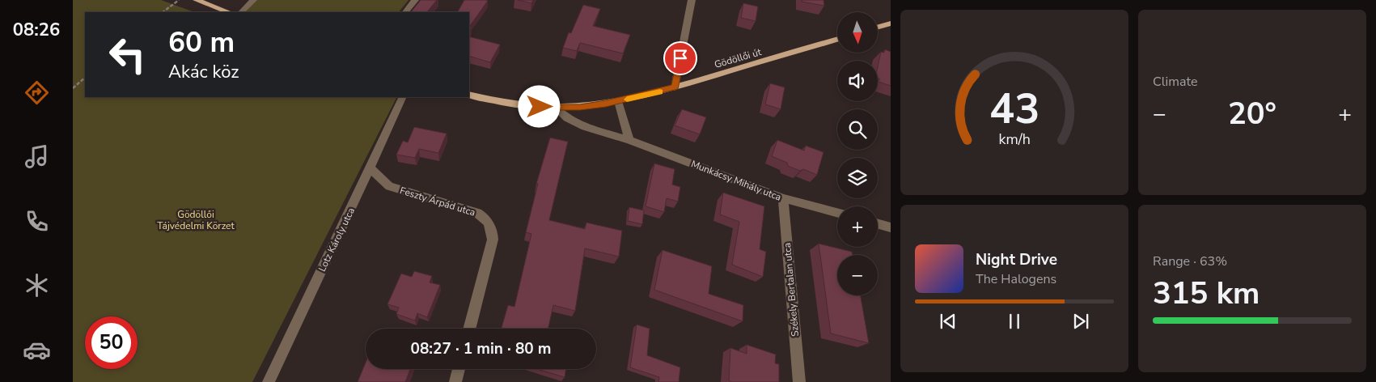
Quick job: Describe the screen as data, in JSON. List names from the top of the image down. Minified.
{"streets":{"main road":["Gödöllői út"],"street":["Munkácsy Mihály utca","Feszty Árpád utca","Lotz Károly utca","Székely Bertalan utca"]},"crossings":[["Gödöllői út","Munkácsy Mihály utca"],["Munkácsy Mihály utca","Székely Bertalan utca"],["Feszty Árpád utca","Lotz Károly utca"]],"parks":["Gödöllői Tájvédelmi Körzet"],"north":"bottom","page":{"tabs":"08:26","tile":["Climate",["Range · 63%","315 km"]],"map_buttons":["+","−"],"turn":["60 m","Akác köz"],"heat":["−","20°","+"],"song":["Night Drive","The Halogens"],"limit":"50","trip":"08:27 · 1 min · 80 m","gauge":["43","km/h"]}}
